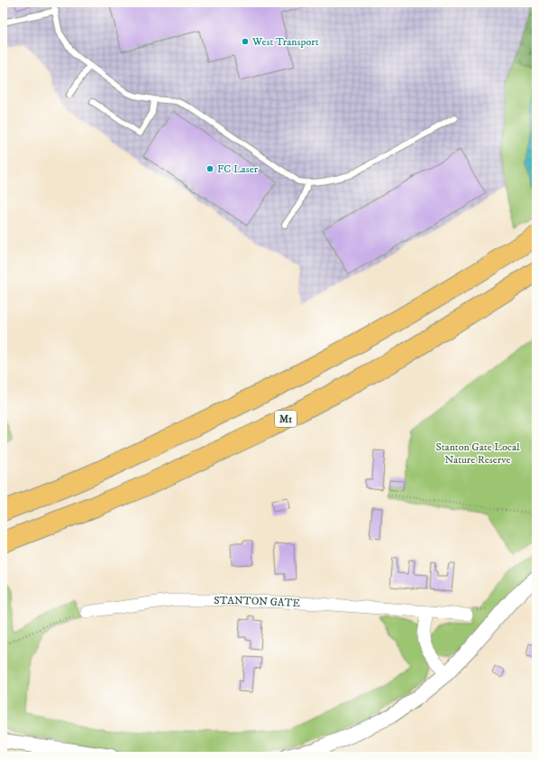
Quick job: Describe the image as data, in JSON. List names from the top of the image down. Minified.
{"streets":{"highway":["M1"],"street":["STANTON GATE"]},"parks":["Stanton Gate Local Nature Reserve"],"places":["West Transport","FC Laser"]}
